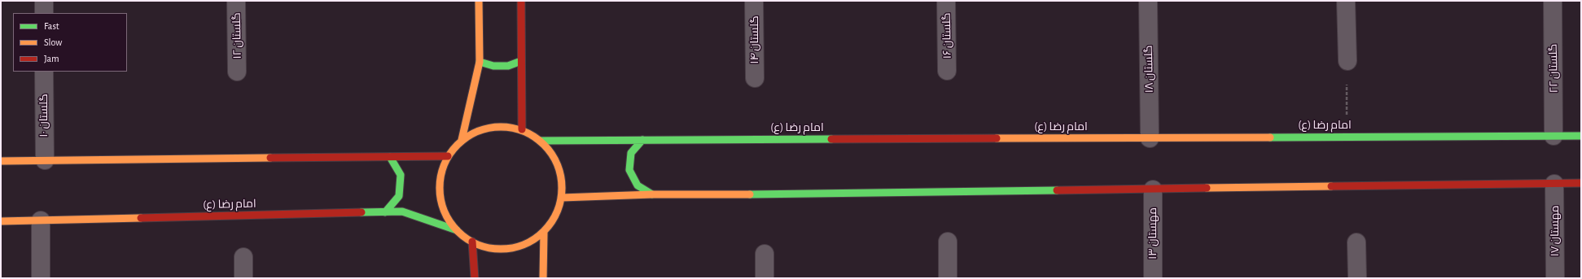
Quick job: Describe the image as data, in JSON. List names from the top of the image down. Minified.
{"streets":{"street":["گلستان ۱۲","گلستان ۱۶","گلستان ۱۴","گلستان ۲۲","گلستان ۱۸","گلستان ۱۰","امام رضا (ع)","مهستان ۱۷","مهستان ۱۳"]},"crossings":[["گلستان ۲۲","امام رضا (ع)"],["گلستان ۱۸","امام رضا (ع)"]],"legend":["Fast","Slow","Jam"]}
